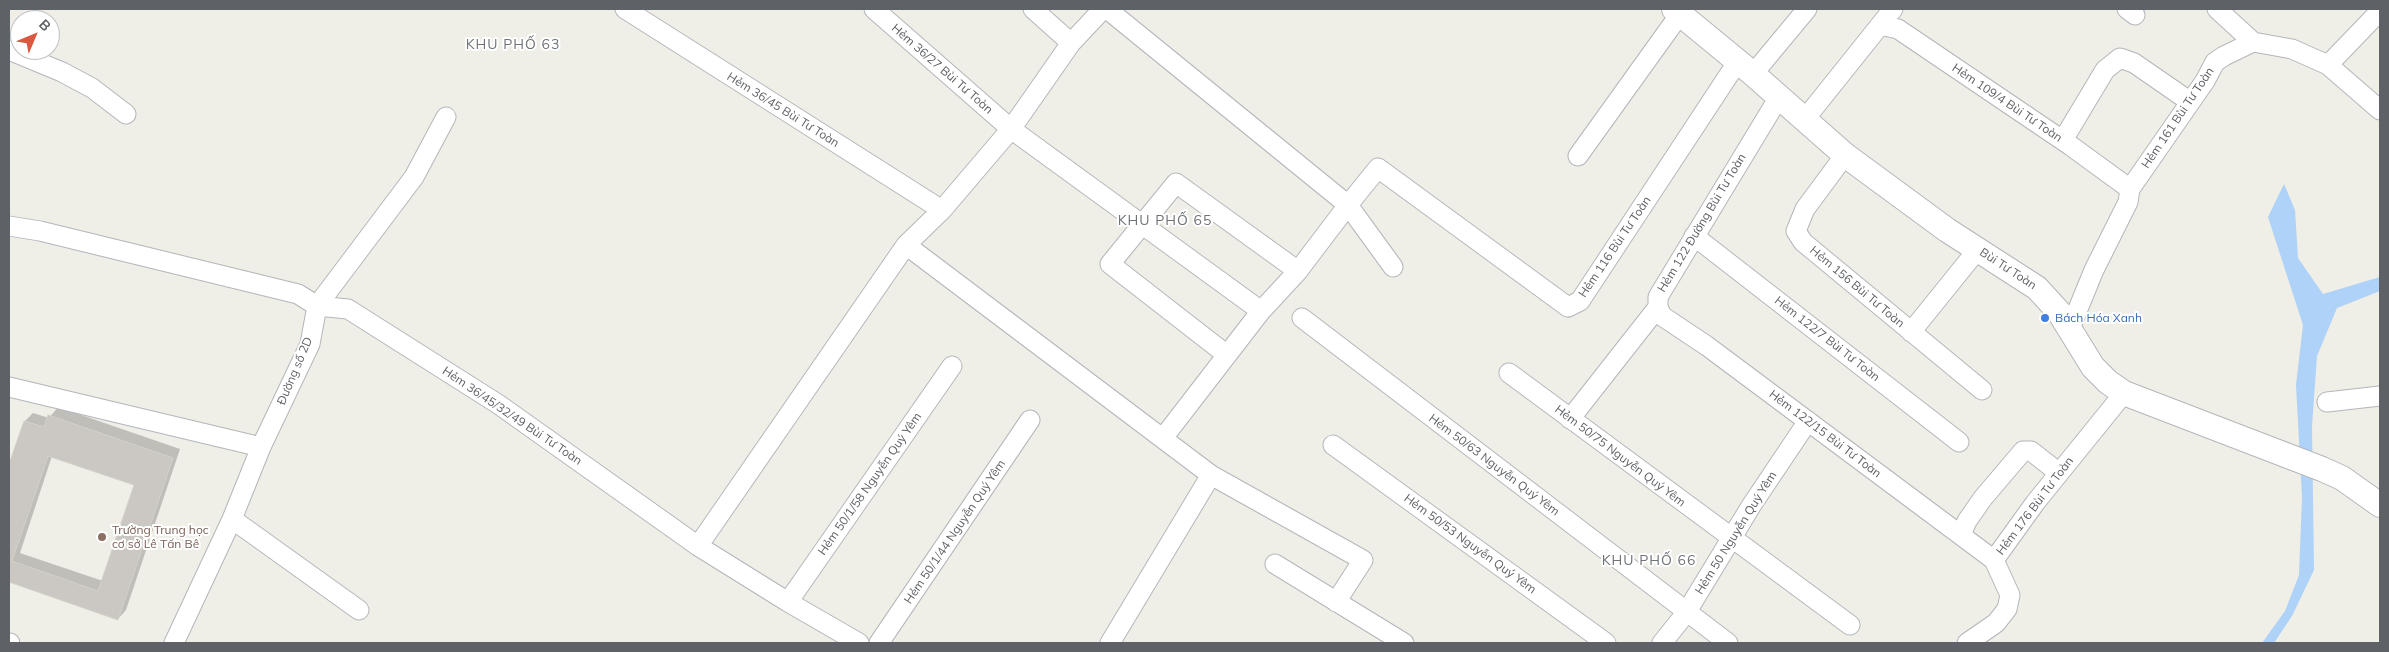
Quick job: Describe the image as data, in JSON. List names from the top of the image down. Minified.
{"streets":{"street":["Hẻm 36/27 Bùi Tư Toàn","Hẻm 109/4 Bùi Tư Toàn","Hẻm 36/45 Bùi Tư Toàn","Hẻm 161 Bùi Tư Toàn","Hẻm 122 Đường Bùi Tư Toàn","Hẻm 116 Bùi Tư Toàn","Bùi Tư Toàn","Hẻm 156 Bùi Tư Toàn","Hẻm 122/7 Bùi Tư Toàn","Đường số 2D","Hẻm 36/45/32/49 Bùi Tư Toàn","Hẻm 122/15 Bùi Tư Toàn","Hẻm 50/75 Nguyễn Quý Yêm","Hẻm 50/63 Nguyễn Quý Yêm","Hẻm 50/1/58 Nguyễn Quý Yêm","Hẻm 176 Bùi Tư Toàn","Hẻm 50/1/44 Nguyễn Quý Yêm","Hẻm 50 Nguyễn Quý Yêm","Hẻm 50/53 Nguyễn Quý Yêm"]},"crossings":[["Hẻm 109/4 Bùi Tư Toàn","Hẻm 161 Bùi Tư Toàn"],["Hẻm 161 Bùi Tư Toàn","Bùi Tư Toàn"],["Hẻm 122 Đường Bùi Tư Toàn","Bùi Tư Toàn"],["Hẻm 122 Đường Bùi Tư Toàn","Hẻm 122/7 Bùi Tư Toàn"],["Hẻm 122 Đường Bùi Tư Toàn","Hẻm 122/15 Bùi Tư Toàn"],["Hẻm 122 Đường Bùi Tư Toàn","Hẻm 50/75 Nguyễn Quý Yêm"],["Hẻm 116 Bùi Tư Toàn","Bùi Tư Toàn"],["Bùi Tư Toàn","Hẻm 156 Bùi Tư Toàn"],["Bùi Tư Toàn","Hẻm 176 Bùi Tư Toàn"],["Đường số 2D","Hẻm 36/45/32/49 Bùi Tư Toàn"],["Hẻm 36/45/32/49 Bùi Tư Toàn","Hẻm 50/1/58 Nguyễn Quý Yêm"],["Hẻm 122/15 Bùi Tư Toàn","Hẻm 176 Bùi Tư Toàn"],["Hẻm 122/15 Bùi Tư Toàn","Hẻm 50 Nguyễn Quý Yêm"],["Hẻm 50/75 Nguyễn Quý Yêm","Hẻm 50 Nguyễn Quý Yêm"],["Hẻm 50/63 Nguyễn Quý Yêm","Hẻm 50 Nguyễn Quý Yêm"]],"districts":["KHU PHỐ 63","KHU PHỐ 65","KHU PHỐ 66"],"places":["Bách Hóa Xanh","Trường Trung học cơ sở Lê Tấn Bê"],"north":"top right"}
